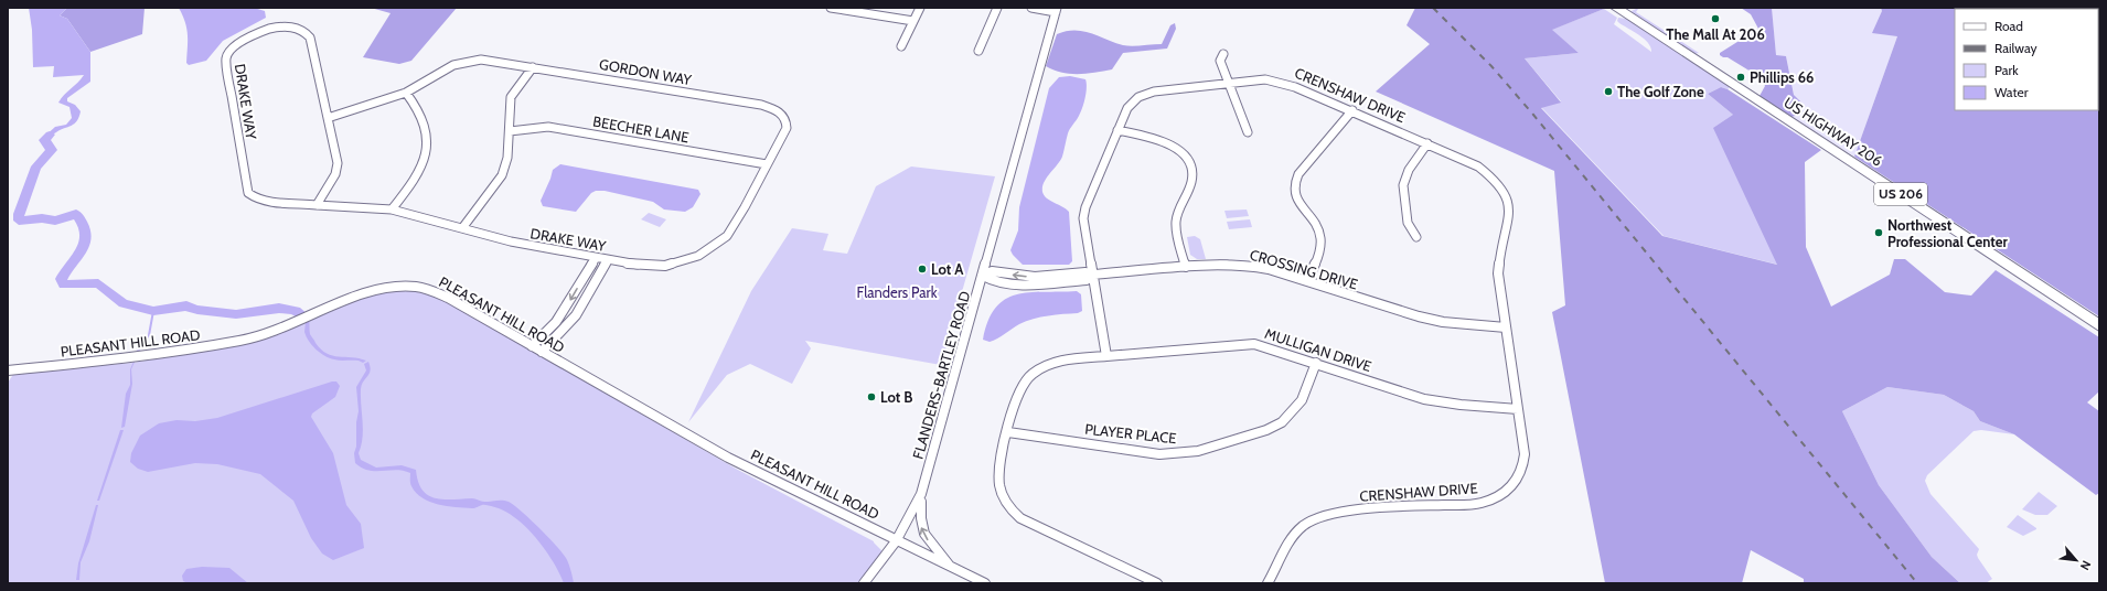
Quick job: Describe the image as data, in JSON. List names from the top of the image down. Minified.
{"streets":{"highway":["US HIGHWAY 206","US 206"],"street":["GORDON WAY","CRENSHAW DRIVE","DRAKE WAY","BEECHER LANE","CROSSING DRIVE","PLEASANT HILL ROAD","MULLIGAN DRIVE","FLANDERS-BARTLEY ROAD","PLAYER PLACE"]},"crossings":[["GORDON WAY","DRAKE WAY"],["GORDON WAY","BEECHER LANE"],["CRENSHAW DRIVE","CROSSING DRIVE"],["CRENSHAW DRIVE","MULLIGAN DRIVE"],["CROSSING DRIVE","FLANDERS-BARTLEY ROAD"],["PLEASANT HILL ROAD","FLANDERS-BARTLEY ROAD"],["MULLIGAN DRIVE","PLAYER PLACE"]],"parks":["Flanders Park"],"places":["The Mall At 206","Phillips 66","The Golf Zone","Northwest Professional Center","Lot A","Lot B"],"legend":["Road","Railway","Park","Water"],"north":"bottom right"}
